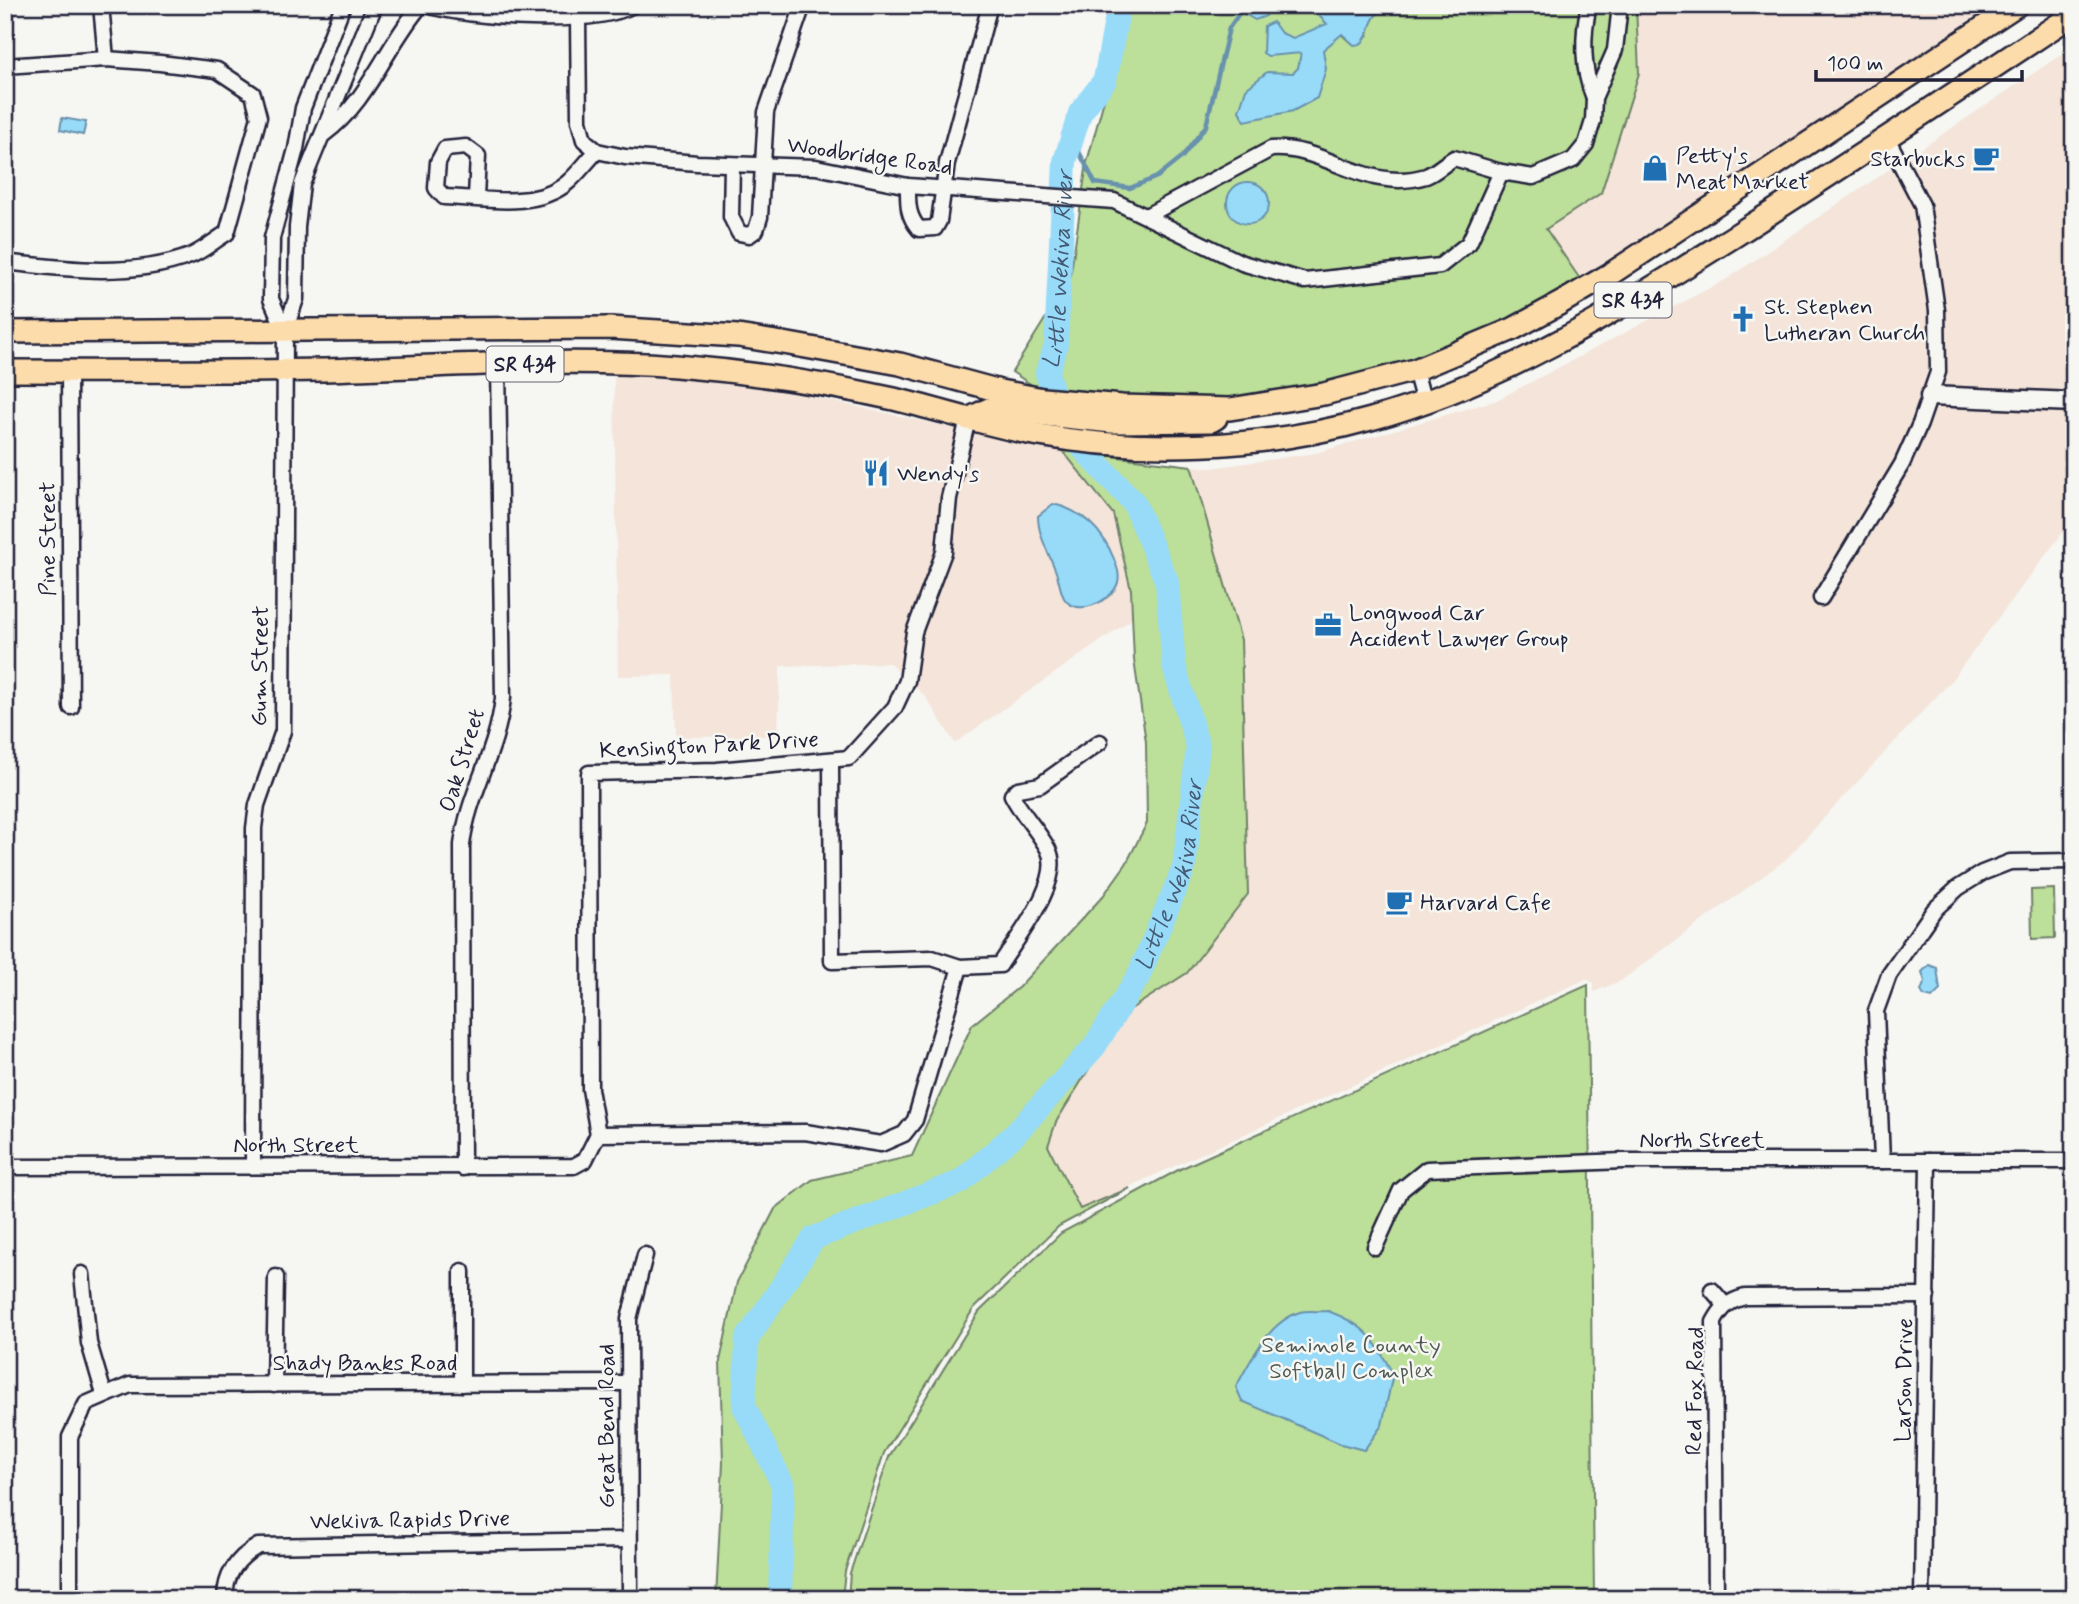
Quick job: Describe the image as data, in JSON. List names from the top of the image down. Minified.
{"streets":{"main road":["SR 434"],"street":["Woodbridge Road","Pine Street","Gum Street","Kensington Park Drive","Oak Street","North Street","Shady Banks Road","Larson Drive","Red Fox Road","Great Bend Road","Wekiva Rapids Drive"]},"crossings":[["SR 434","Pine Street"],["SR 434","Gum Street"],["SR 434","Kensington Park Drive"],["SR 434","Oak Street"],["Gum Street","North Street"],["Kensington Park Drive","North Street"],["Oak Street","North Street"],["North Street","Larson Drive"],["Shady Banks Road","Great Bend Road"],["Larson Drive","Red Fox Road"],["Great Bend Road","Wekiva Rapids Drive"]],"water":["Little Wekiva River"],"parks":["Seminole County Softball Complex"],"places":{"cafe":["Starbucks","Harvard Cafe"],"shop":["Petty's Meat Market"],"church":["St. Stephen Lutheran Church"],"restaurant":["Wendy's"],"office":["Longwood Car Accident Lawyer Group"]},"scale_bar":"100 m"}
